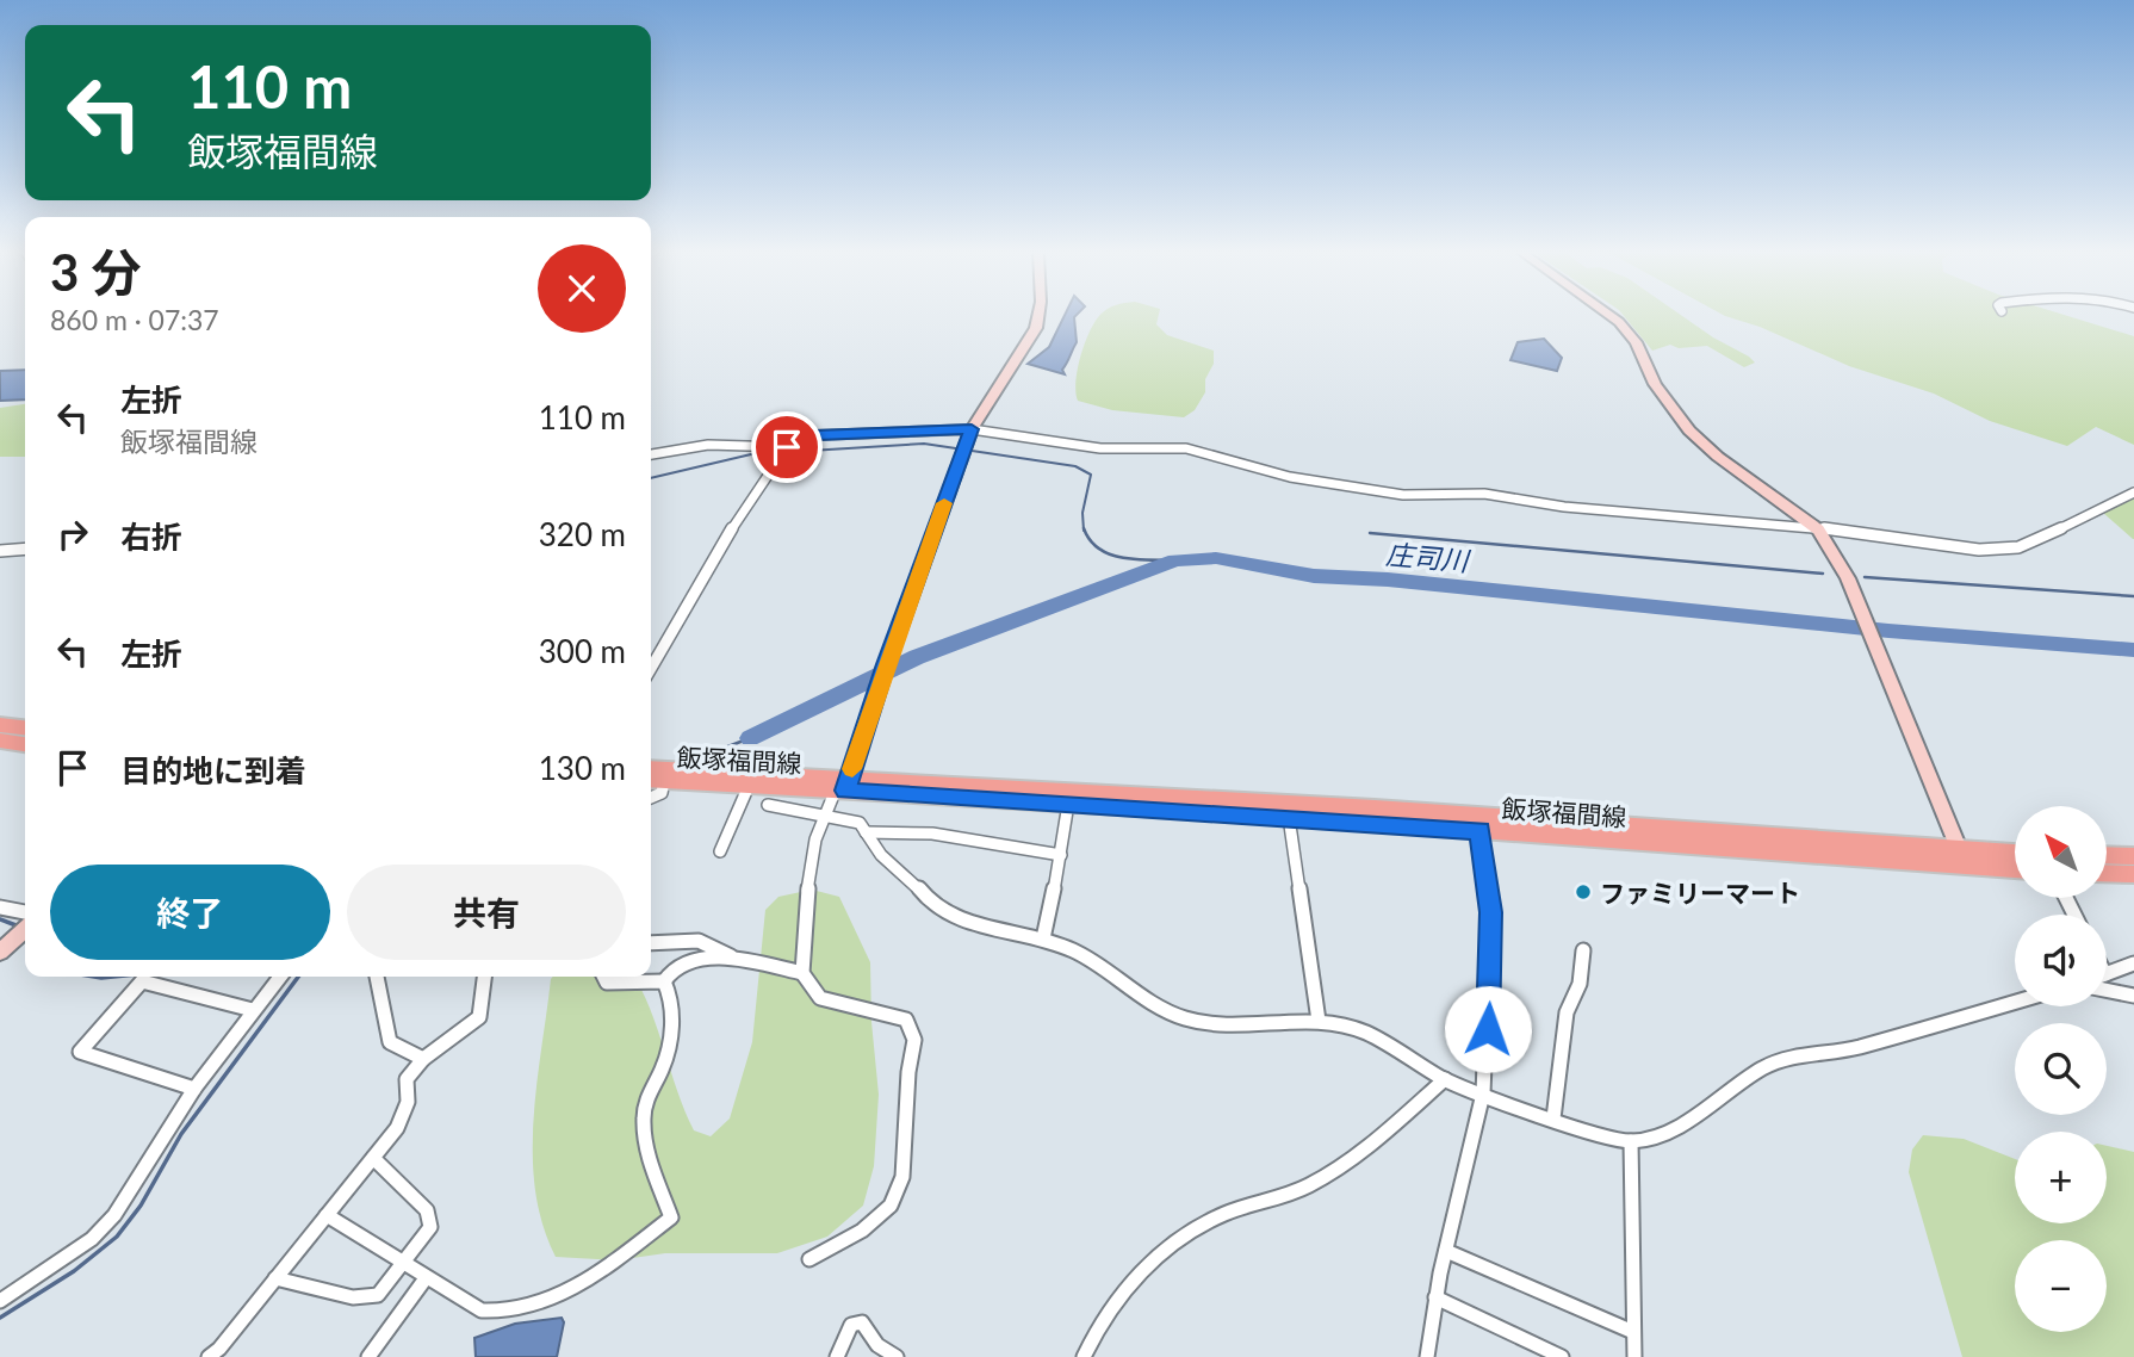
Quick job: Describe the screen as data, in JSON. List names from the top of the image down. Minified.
{"streets":{"main road":["飯塚福間線"]},"water":["庄司川"],"places":["ファミリーマート"],"north":"top left","page":{"turn":["110 m","飯塚福間線"],"heading":["3 分","860 m · 07:37"],"list":[{"name":"左折","note":"飯塚福間線","value":"110 m"},{"name":"右折","value":"320 m"},{"name":"左折","value":"300 m"},{"name":"目的地に到着","value":"130 m"}],"map_buttons":["+","−"],"buttons":["終了","共有"]}}
